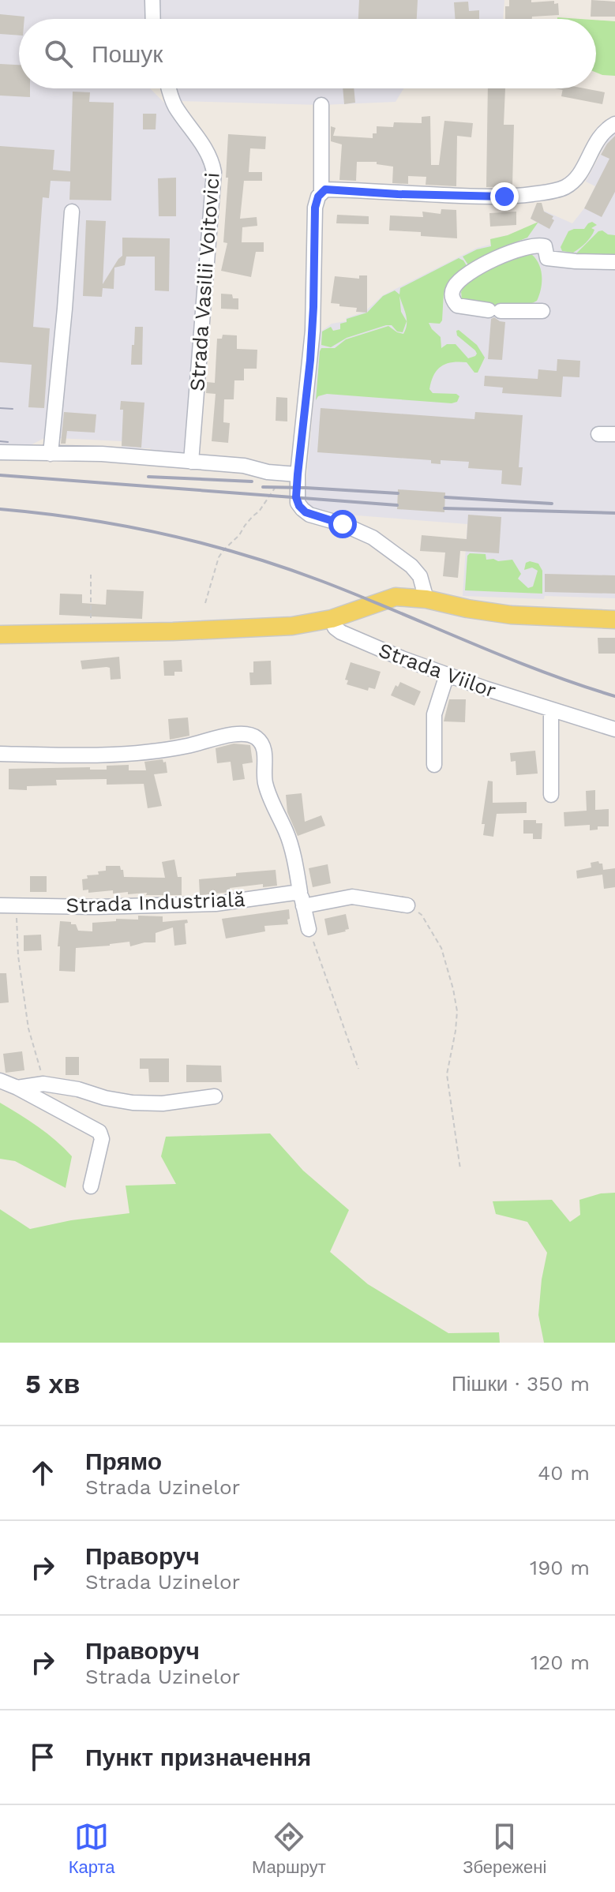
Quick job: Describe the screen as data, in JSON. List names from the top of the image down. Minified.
{"streets":{"street":["Strada Vasilii Voitovici","Strada Viilor","Strada Industrială"]},"page":{"search":"Пошук","heading":["5 хв","Пішки · 350 m"],"list":[["Прямо","Strada Uzinelor","40 m"],["Праворуч","Strada Uzinelor","190 m"],["Праворуч","Strada Uzinelor","120 m"],"Пункт призначення"],"nav":["Карта","Маршрут","Збережені"]}}
